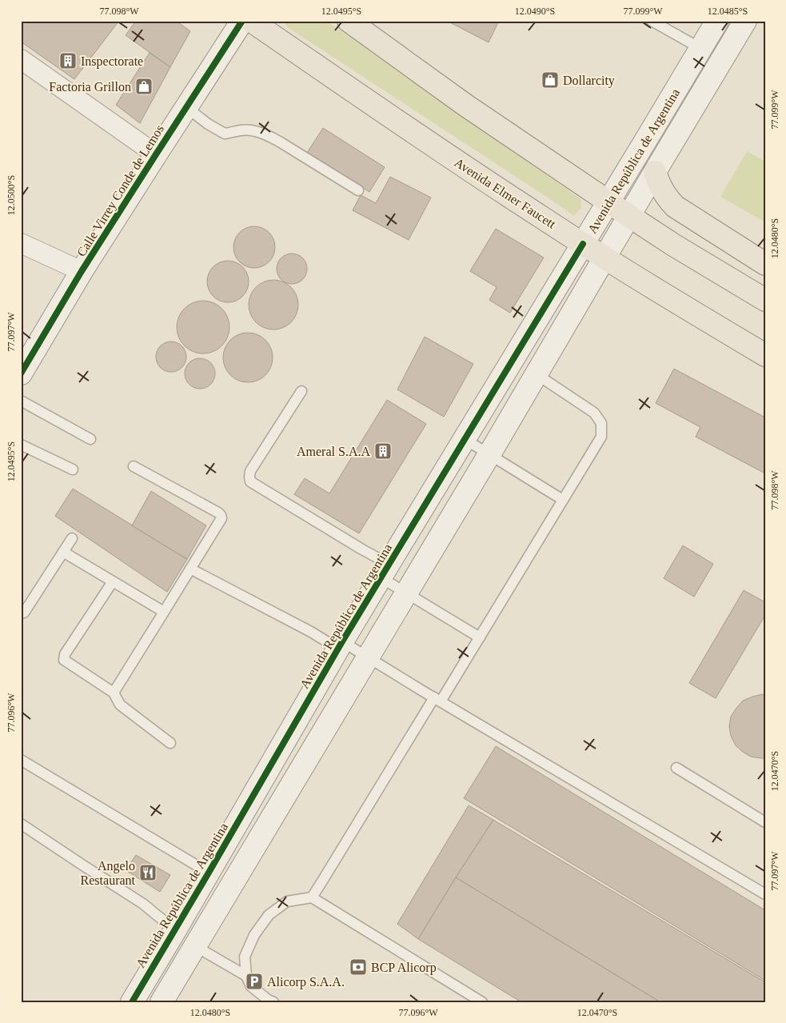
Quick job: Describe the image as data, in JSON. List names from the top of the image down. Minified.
{"streets":{"main road":["Avenida República de Argentina","Calle Virrey Conde de Lemos","Avenida Elmer Faucett"]},"crossings":[["Avenida República de Argentina","Avenida Elmer Faucett"]],"places":{"building":["Inspectorate","Ameral S.A.A"],"shop":["Dollarcity","Factoria Grillon"],"restaurant":["Angelo Restaurant"],"bank":["BCP Alicorp"],"parking":["Alicorp S.A.A."]},"coordinates":["77.098°W","12.0495°S","12.0490°S","77.099°W","12.0485°S","12.0500°S","12.0480°S","77.097°W","77.096°W","12.0470°S"]}
